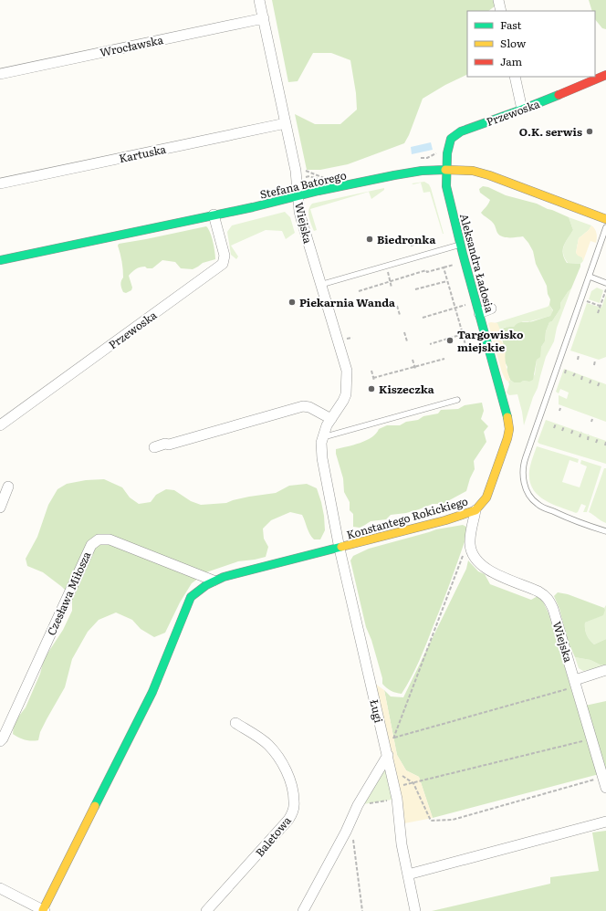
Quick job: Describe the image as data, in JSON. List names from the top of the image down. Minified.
{"streets":{"street":["Wrocławska","Przewoska","Kartuska","Stefana Batorego","Wiejska","Aleksandra Ładosia","Konstantego Rokickiego","Czesława Miłosza","Ługi","Baletowa"]},"crossings":[["Wrocławska","Wiejska"],["Przewoska","Stefana Batorego"],["Przewoska","Aleksandra Ładosia"],["Kartuska","Wiejska"],["Stefana Batorego","Wiejska"],["Stefana Batorego","Aleksandra Ładosia"],["Wiejska","Konstantego Rokickiego"],["Wiejska","Ługi"],["Aleksandra Ładosia","Konstantego Rokickiego"],["Konstantego Rokickiego","Czesława Miłosza"],["Konstantego Rokickiego","Ługi"]],"places":["O.K. serwis","Biedronka","Piekarnia Wanda","Targowisko miejskie","Kiszeczka"],"legend":["Fast","Slow","Jam"]}
